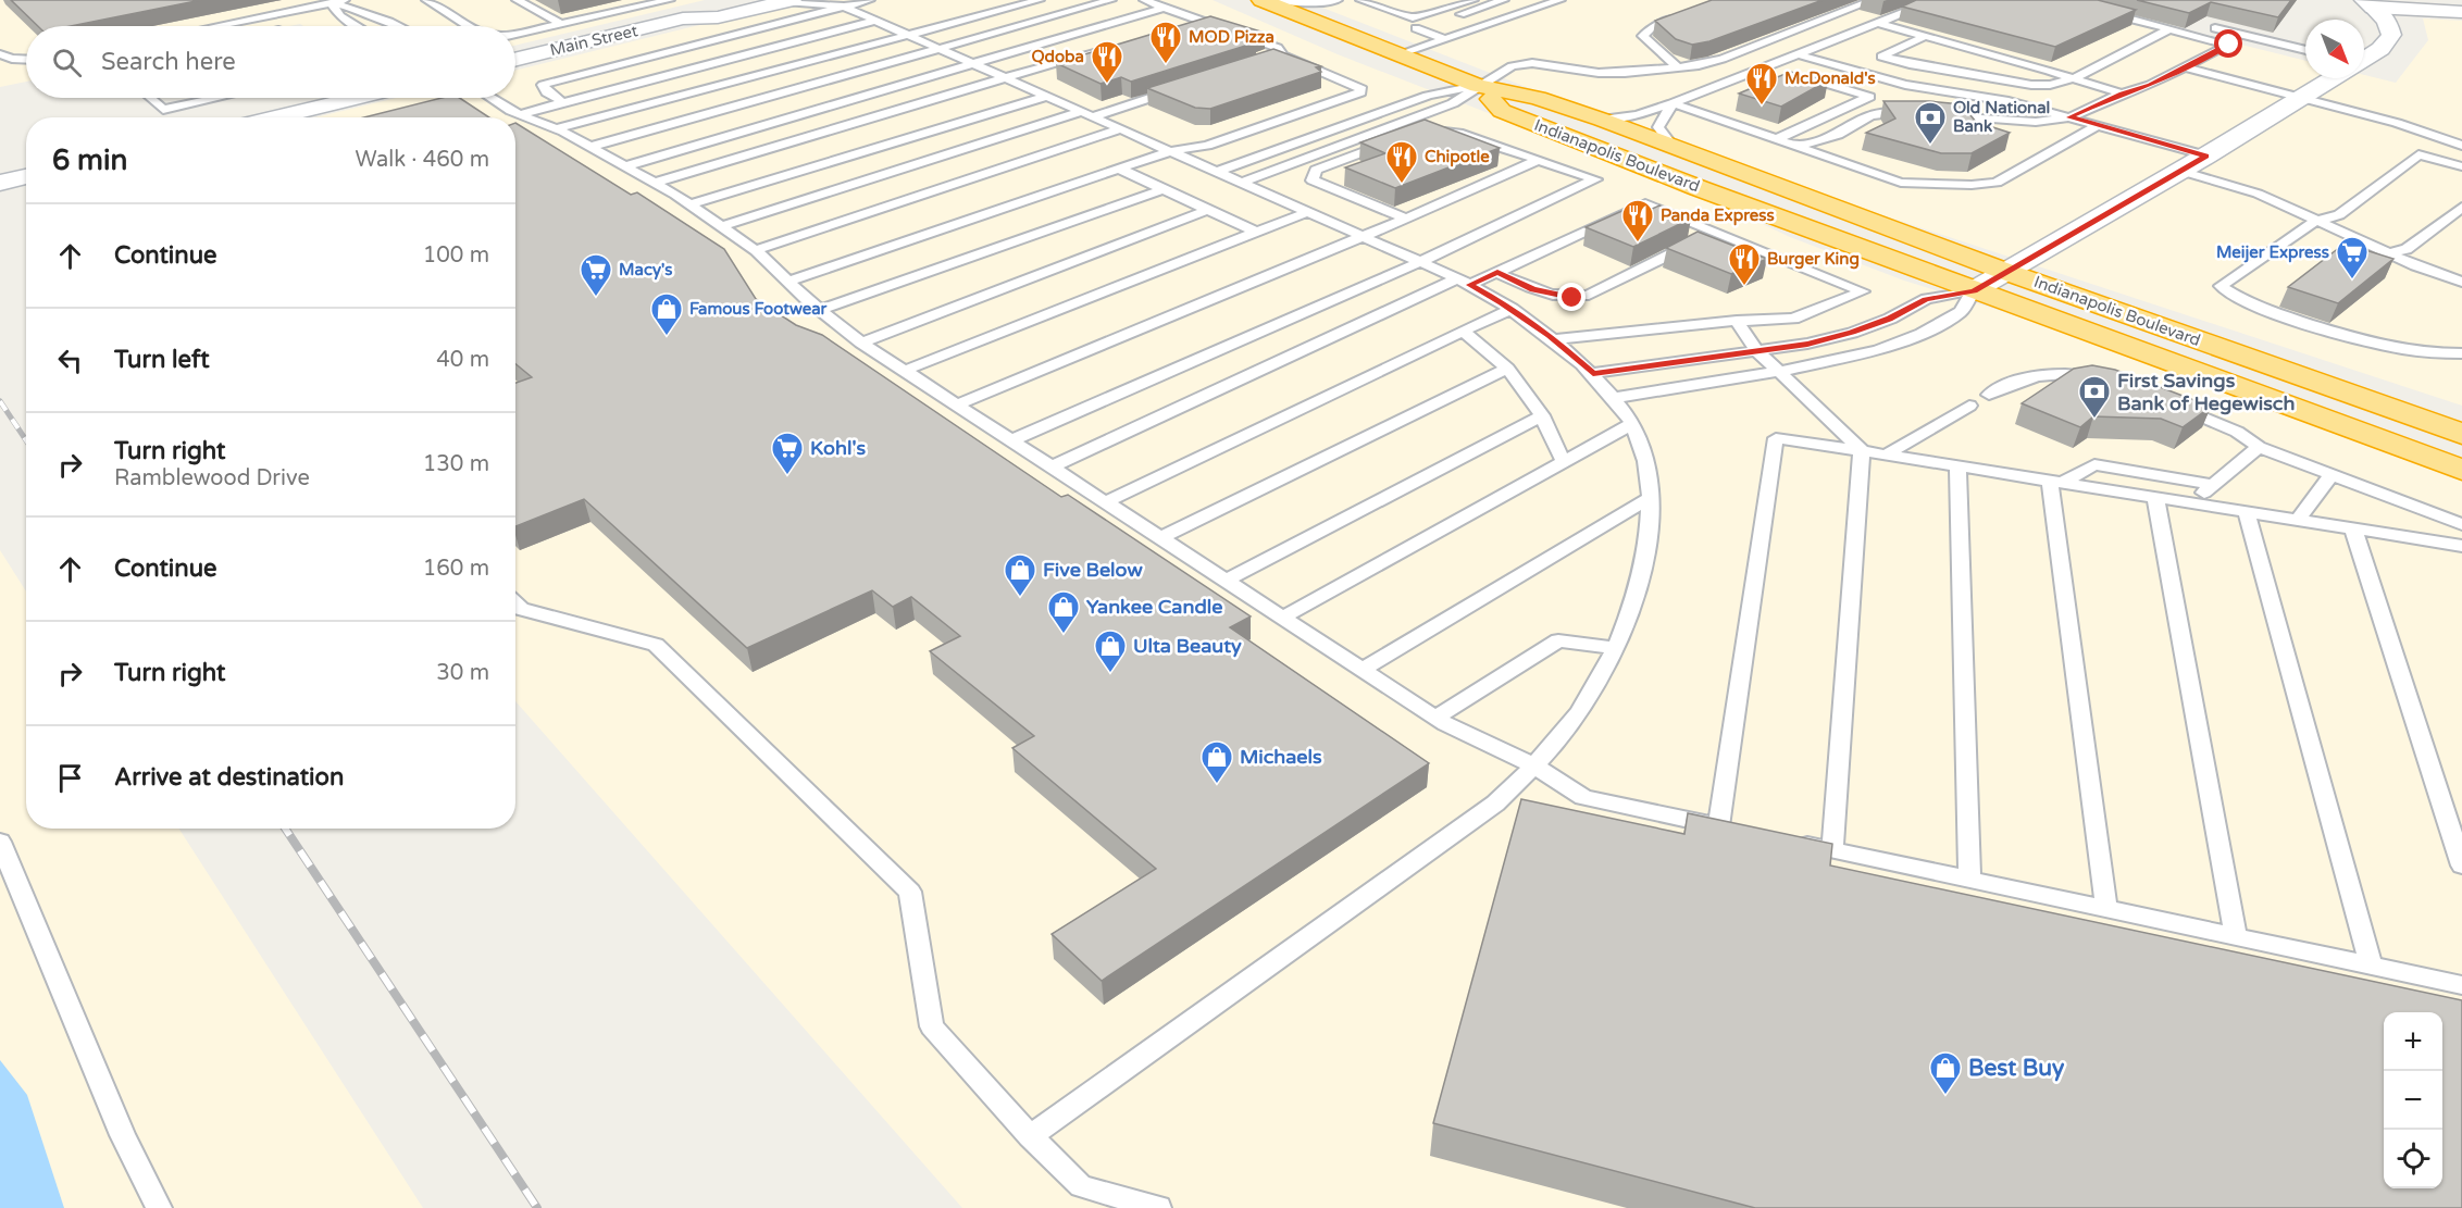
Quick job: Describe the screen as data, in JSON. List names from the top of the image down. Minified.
{"streets":{"highway":["Indianapolis Boulevard"],"street":["Main Street"]},"places":{"restaurant":["MOD Pizza","Qdoba","McDonald's","Chipotle","Panda Express","Burger King"],"bank":["Old National Bank","First Savings Bank of Hegewisch"],"supermarket":["Meijer Express","Macy's","Kohl's"],"shop":["Famous Footwear","Five Below","Yankee Candle","Ulta Beauty","Michaels","Best Buy"]},"north":"bottom right","page":{"search":"Search here","heading":["6 min","Walk · 460 m"],"list":[["Continue","100 m"],["Turn left","40 m"],["Turn right","Ramblewood Drive","130 m"],["Continue","160 m"],["Turn right","30 m"],"Arrive at destination"],"map_buttons":["+","−"]}}
